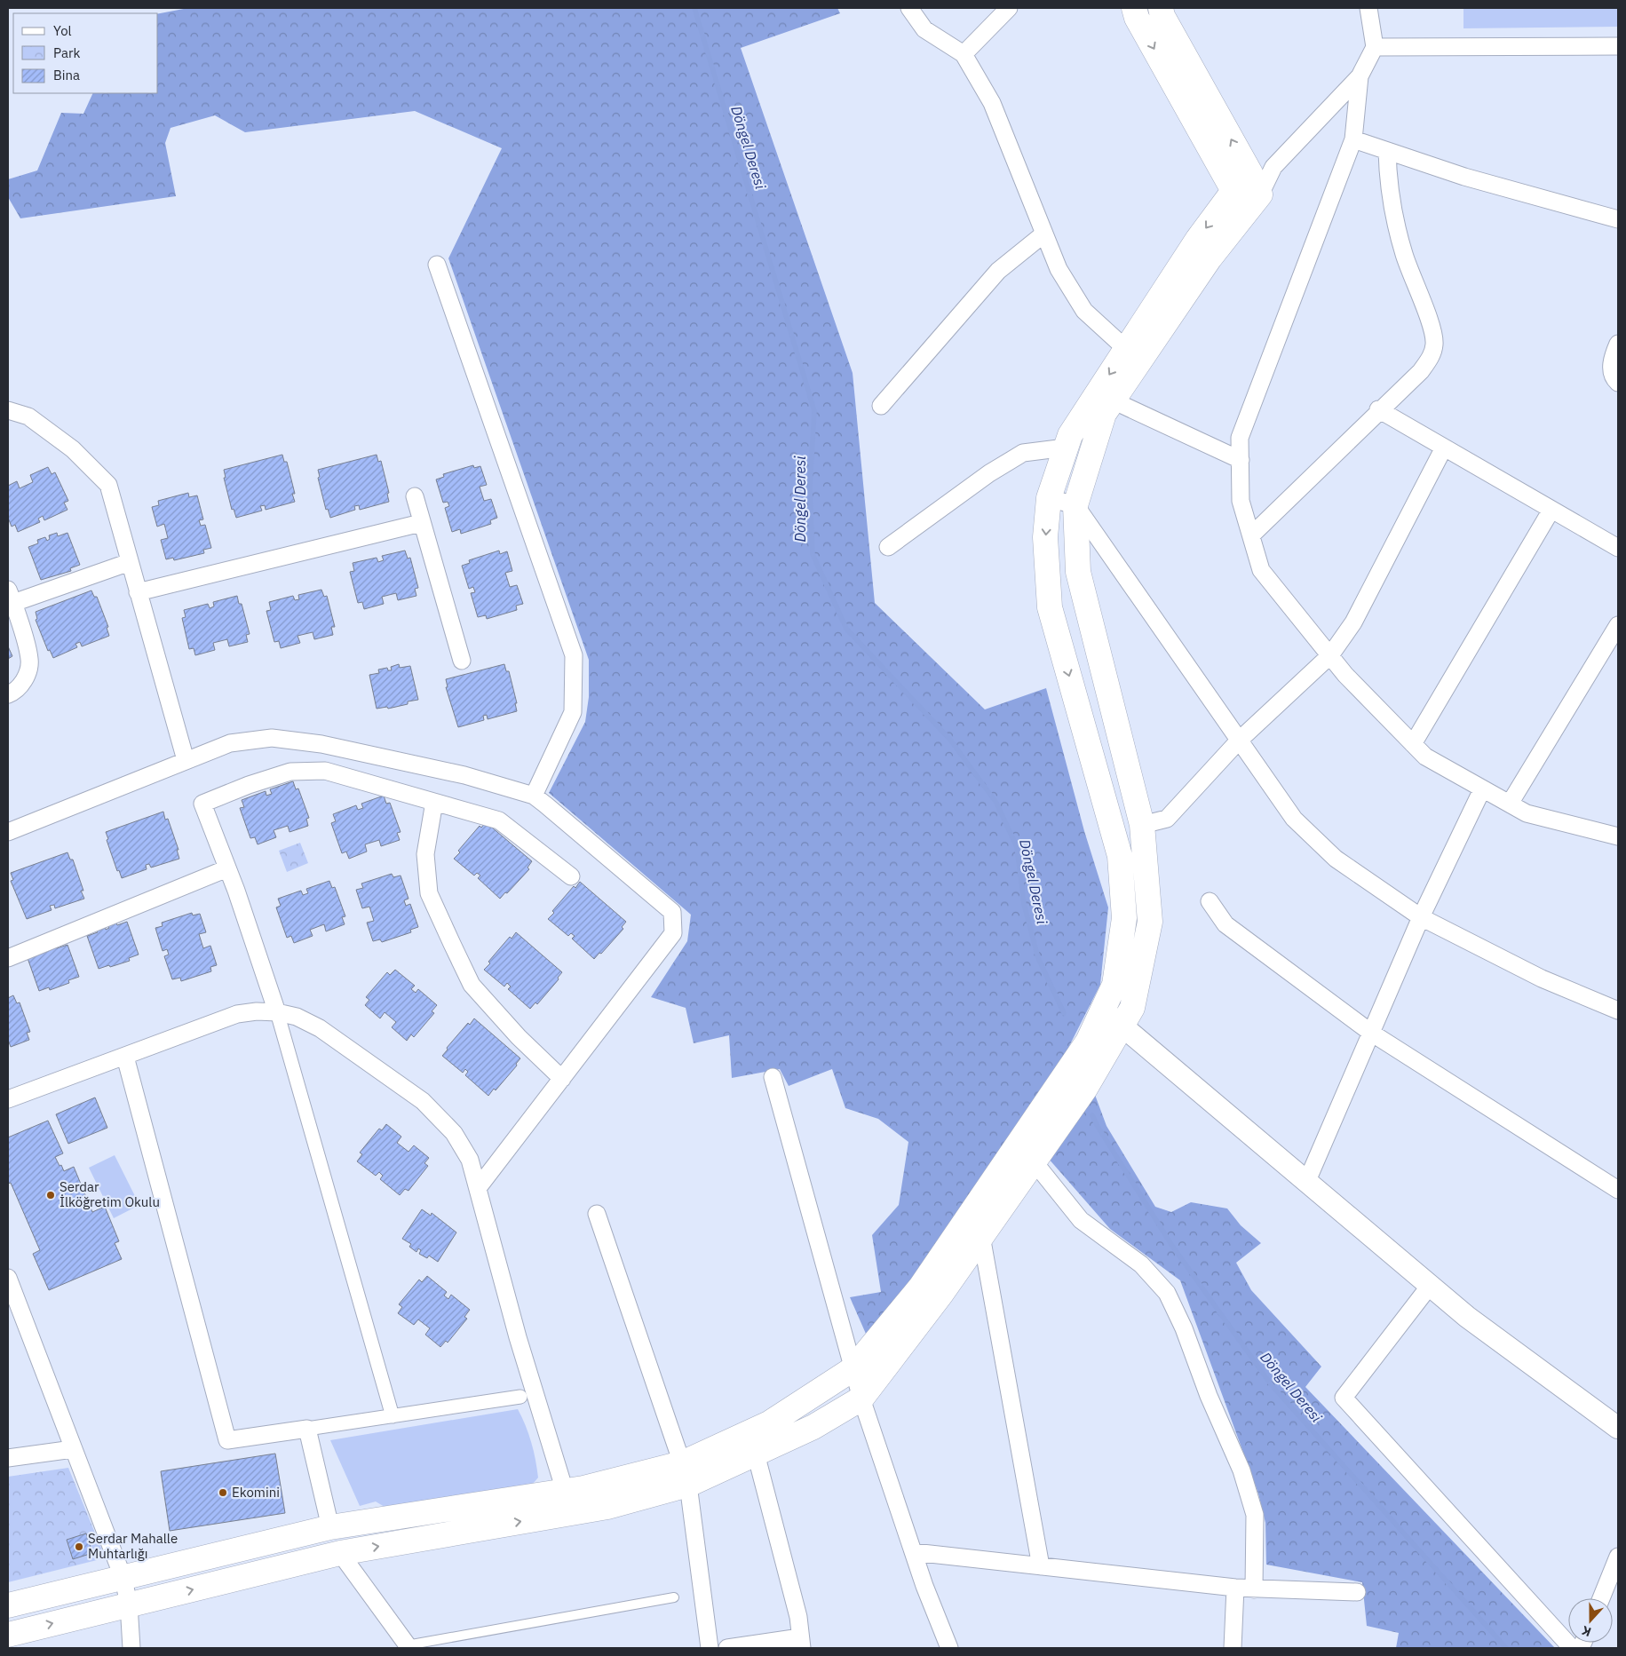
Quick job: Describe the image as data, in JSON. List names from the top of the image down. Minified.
{"water":["Döngel Deresi"],"places":["Serdar İlköğretim Okulu","Ekomini","Serdar Mahalle Muhtarlığı"],"legend":["Yol","Park","Bina"],"north":"bottom"}
